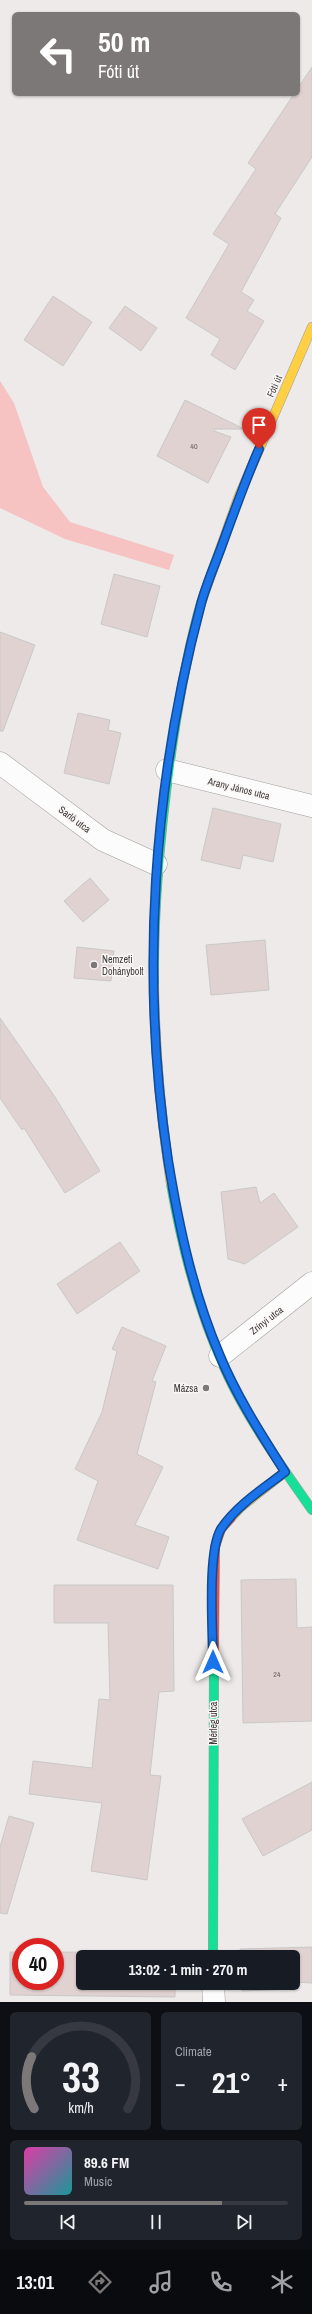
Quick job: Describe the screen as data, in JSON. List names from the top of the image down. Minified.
{"streets":{"main road":["Fóti út","Mérleg utca"],"street":["Arany János utca","Sarló utca","Zrínyi utca"]},"crossings":[["Fóti út","Arany János utca"],["Fóti út","Sarló utca"],["Fóti út","Zrínyi utca"],["Fóti út","Mérleg utca"]],"places":["Nemzeti Dohánybolt","Mázsa"],"house_numbers":["40","24"],"page":{"turn":["50 m","Fóti út"],"limit":"40","trip":"13:02 · 1 min · 270 m","tile":"Climate","heat":["−","21°","+"],"song":["89.6 FM","Music"],"tabs":"13:01","gauge":["33","km/h"]}}
